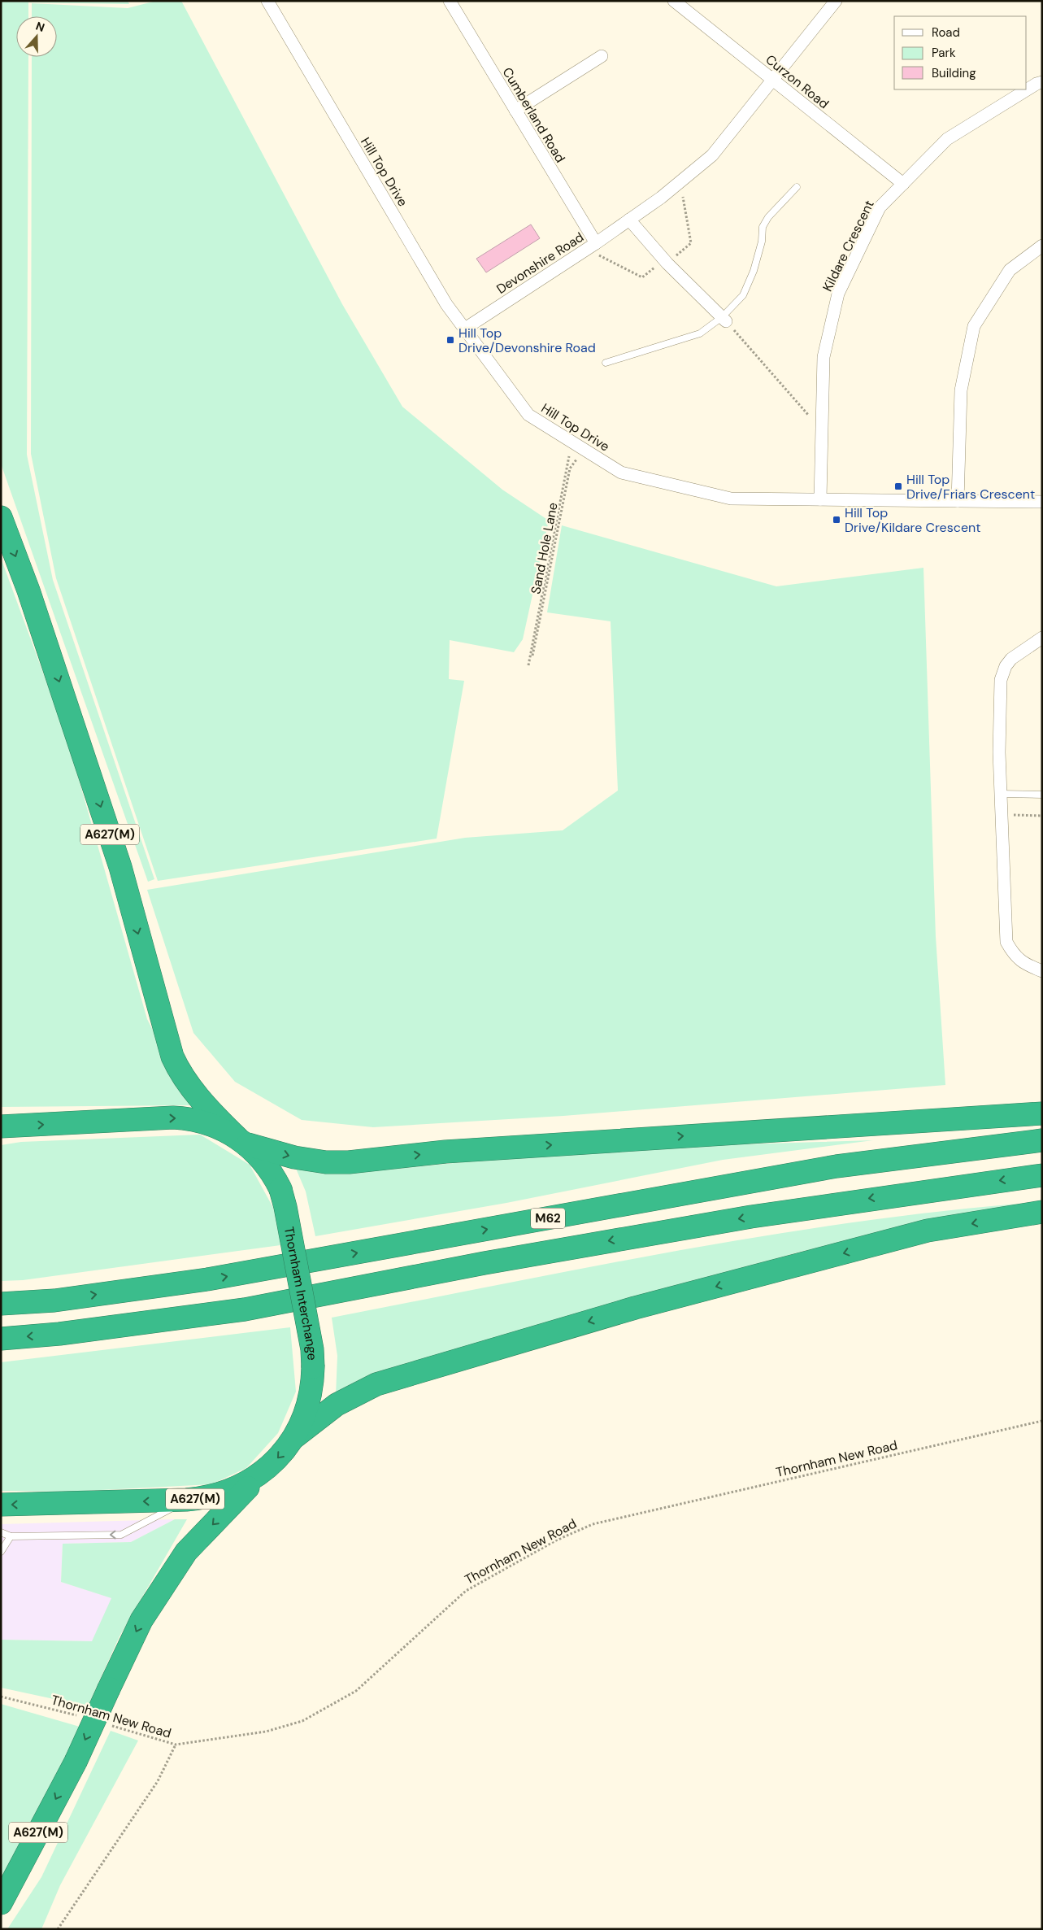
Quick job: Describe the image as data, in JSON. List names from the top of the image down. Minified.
{"streets":{"highway":["A627(M)","M62","Thornham Interchange"],"street":["Curzon Road","Cumberland Road","Hill Top Drive","Kildare Crescent","Devonshire Road"],"path":["Sand Hole Lane","Thornham New Road"]},"crossings":[["Curzon Road","Kildare Crescent"],["Curzon Road","Devonshire Road"],["Cumberland Road","Devonshire Road"],["Hill Top Drive","Kildare Crescent"],["Hill Top Drive","Devonshire Road"],["Hill Top Drive","Sand Hole Lane"],["A627(M)","Thornham Interchange"]],"places":{"transit":["Hill Top Drive/Devonshire Road","Hill Top Drive/Friars Crescent","Hill Top Drive/Kildare Crescent"]},"legend":["Road","Park","Building"],"north":"top"}
